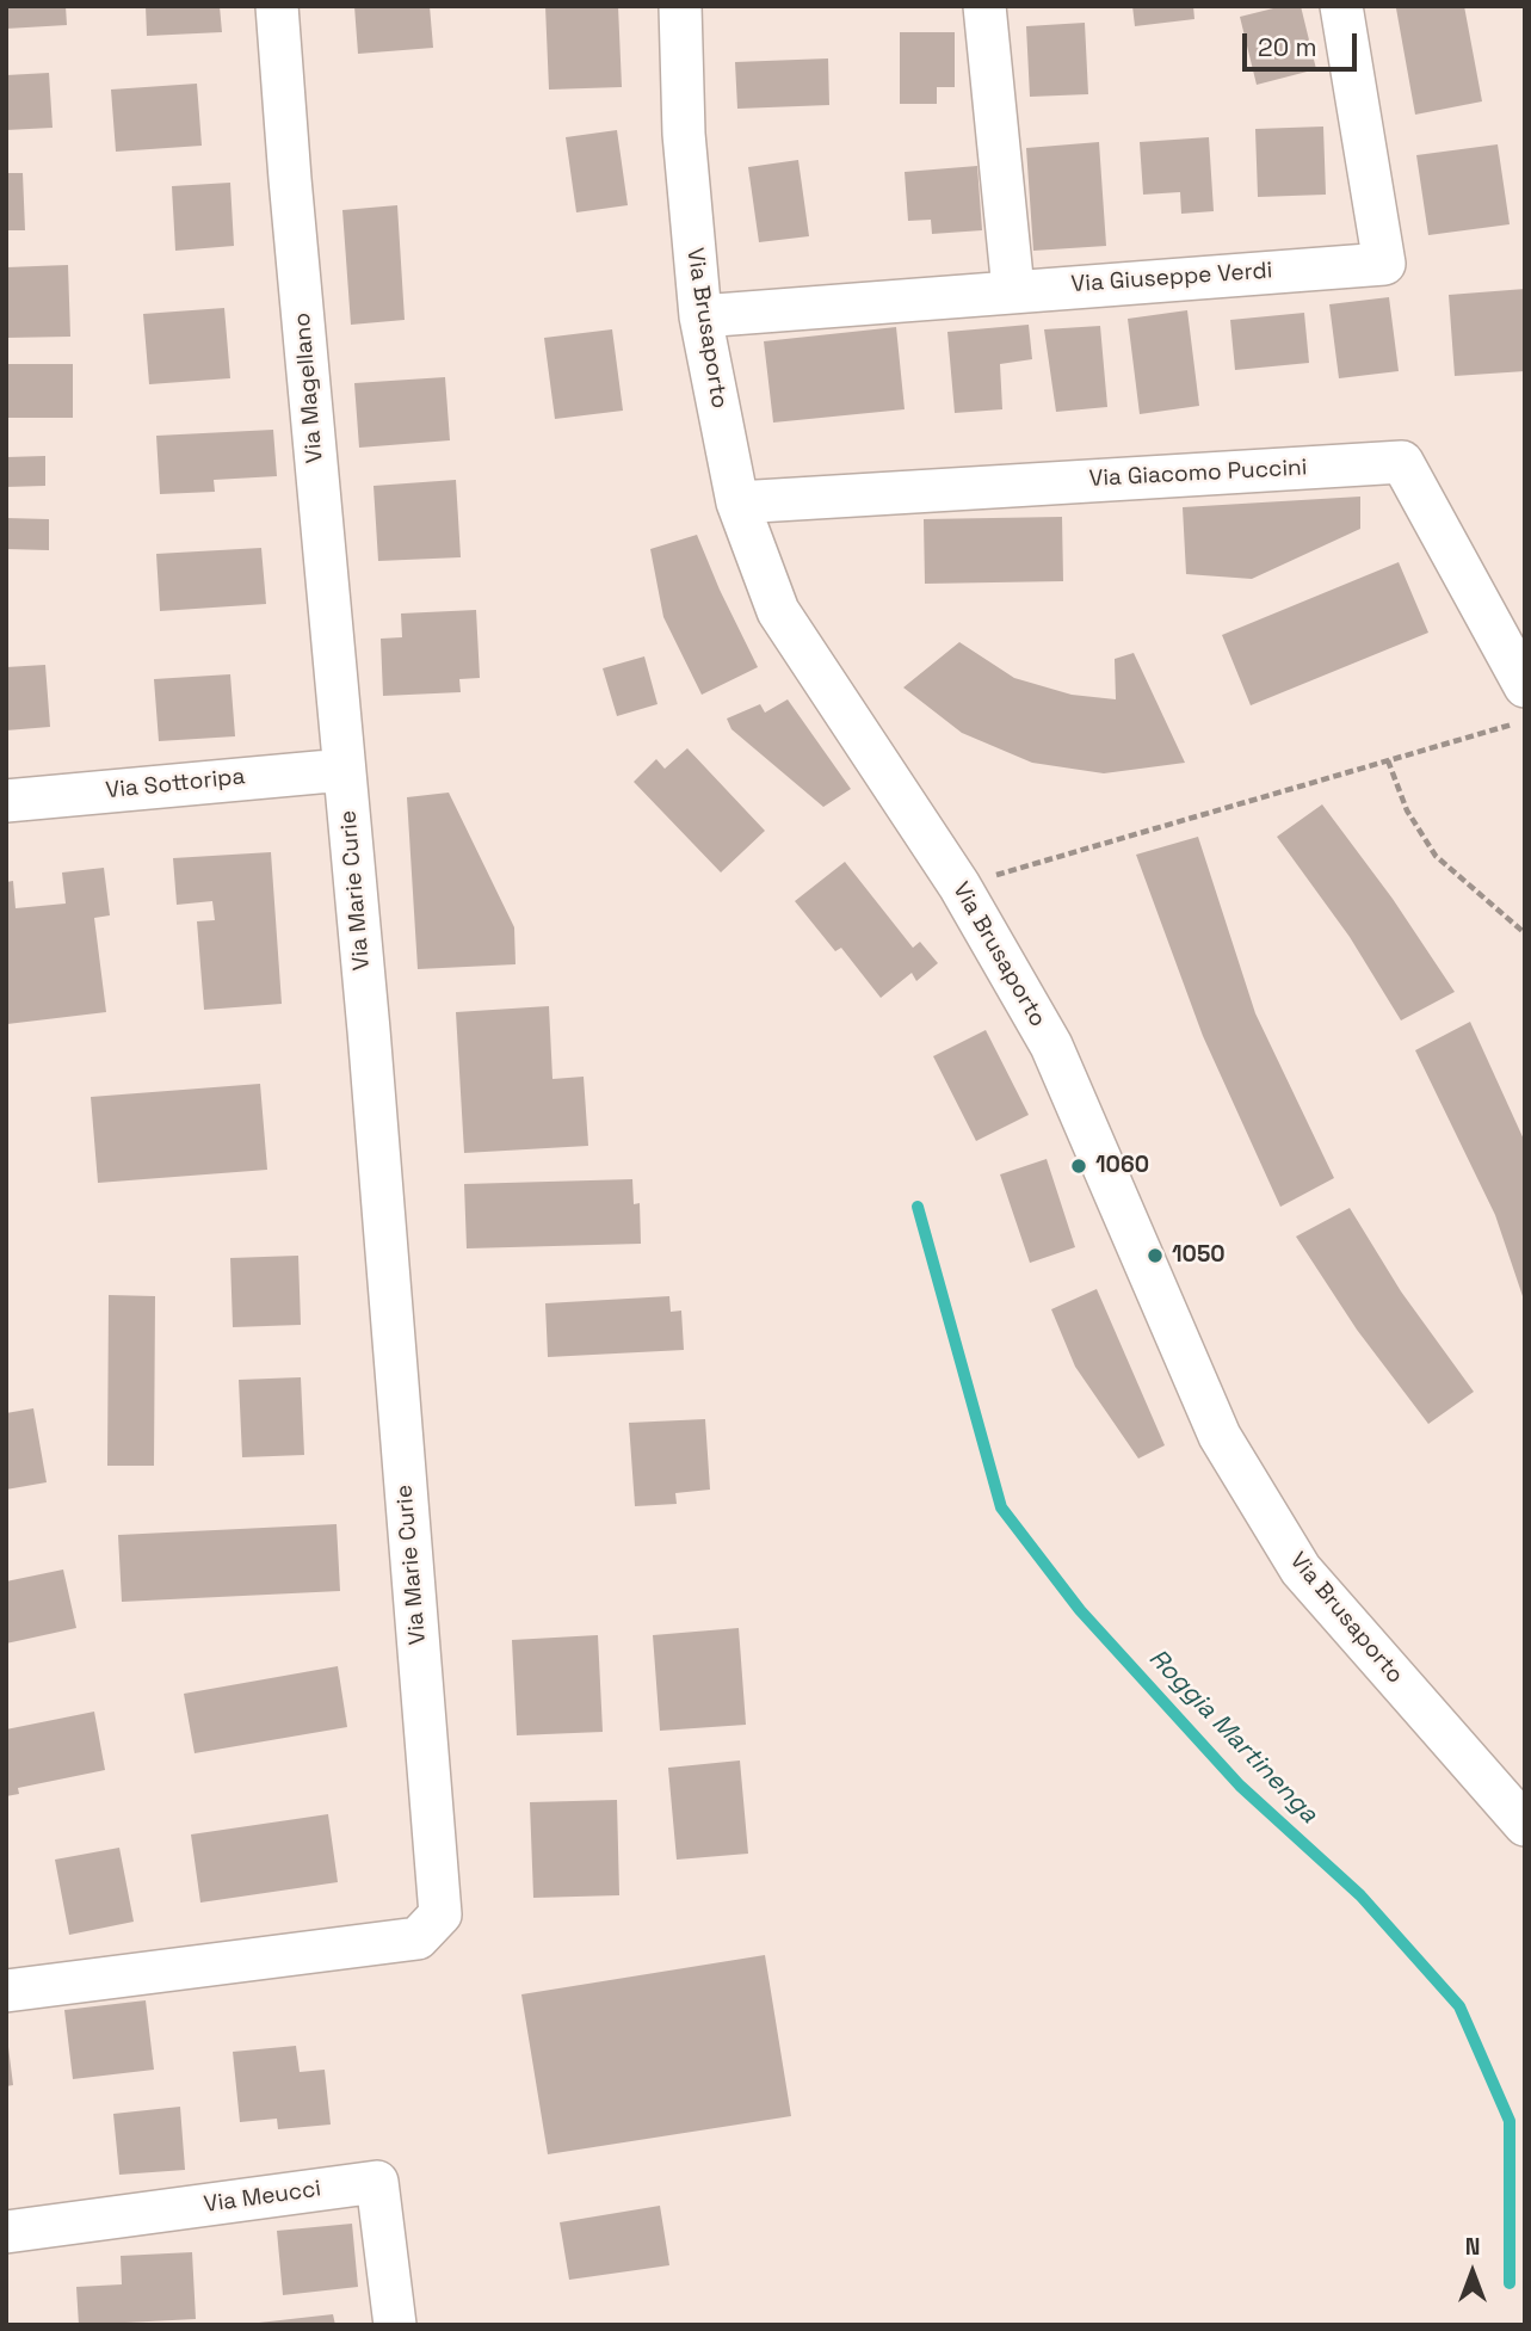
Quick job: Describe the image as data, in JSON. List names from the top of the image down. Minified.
{"streets":{"street":["Via Giuseppe Verdi","Via Brusaporto","Via Magellano","Via Giacomo Puccini","Via Sottoripa","Via Marie Curie","Via Meucci"]},"crossings":[["Via Giuseppe Verdi","Via Brusaporto"],["Via Brusaporto","Via Giacomo Puccini"],["Via Magellano","Via Sottoripa"],["Via Magellano","Via Marie Curie"],["Via Sottoripa","Via Marie Curie"]],"water":["Roggia Martinenga"],"places":["1060","1050"],"scale_bar":"20 m","north":"top"}
